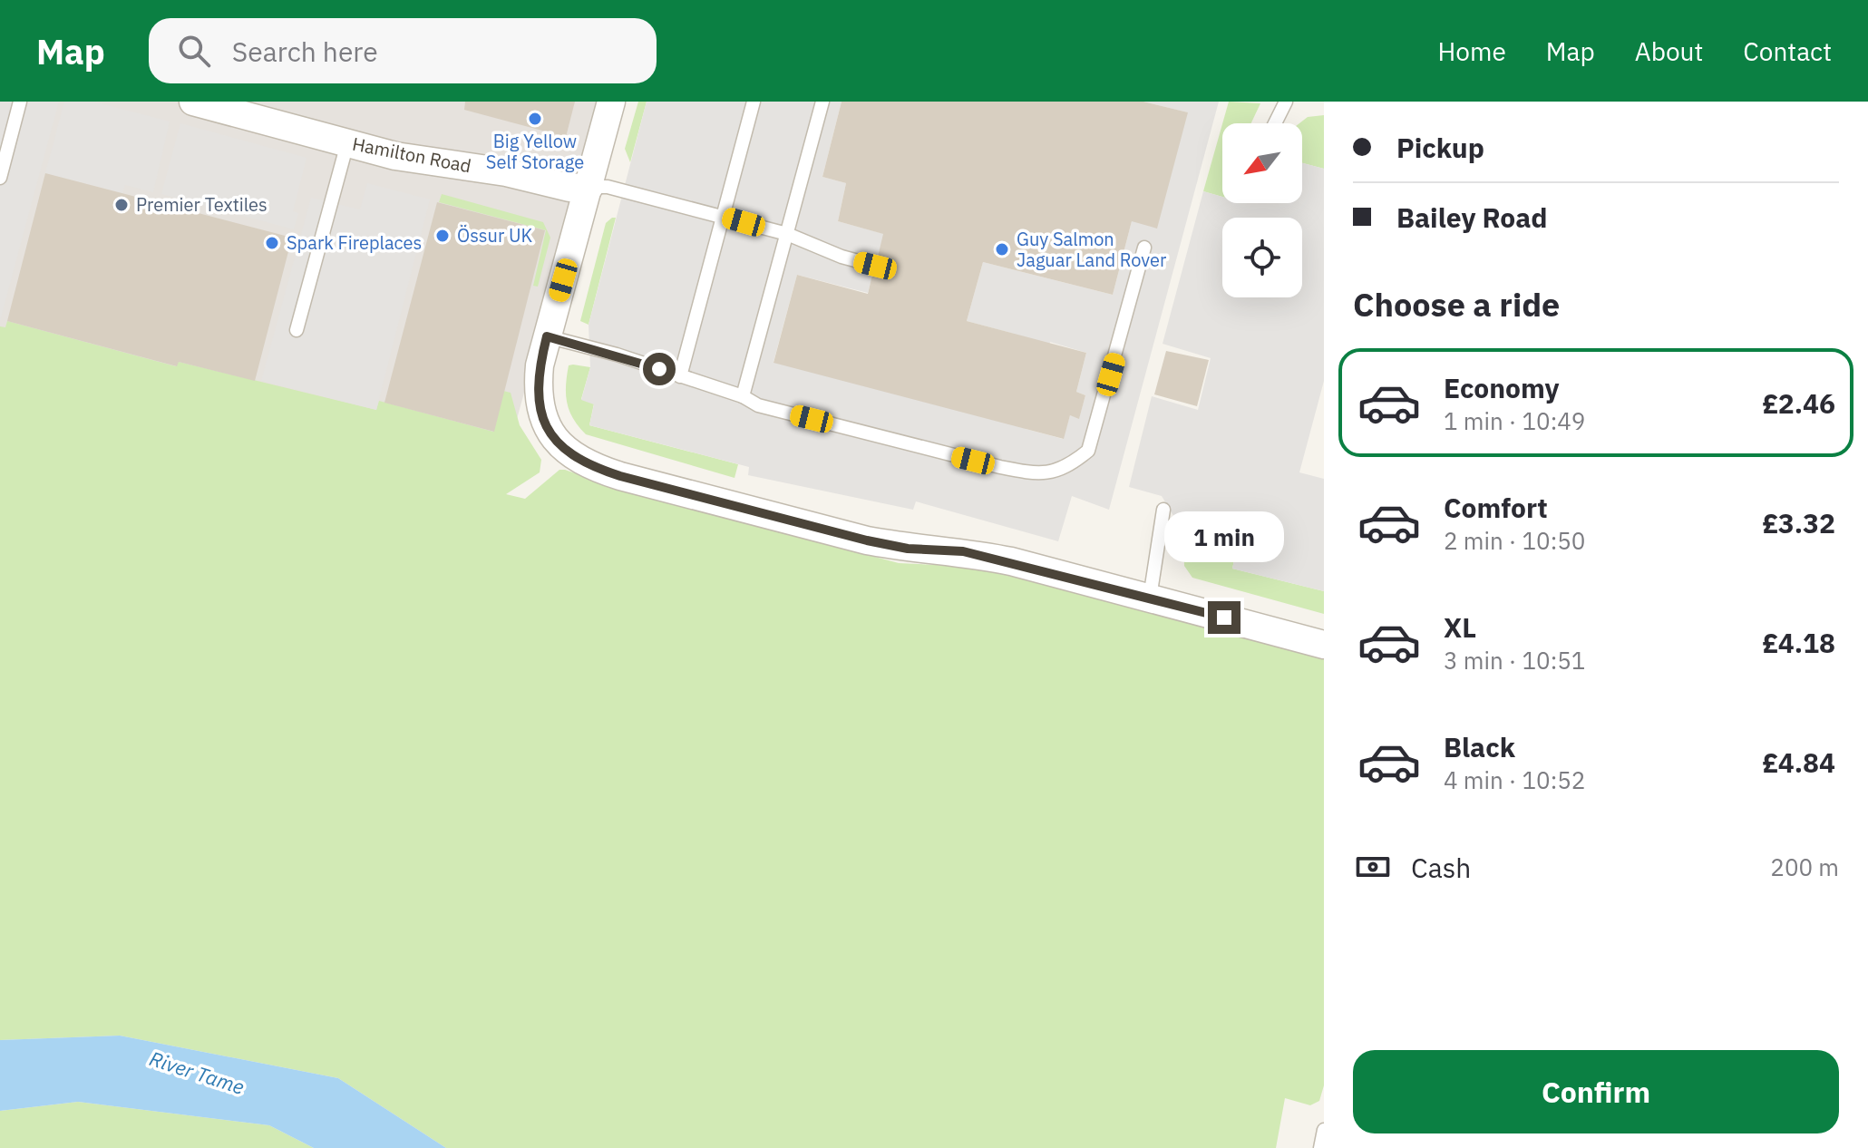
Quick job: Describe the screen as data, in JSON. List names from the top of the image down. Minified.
{"streets":{"street":["Hamilton Road"]},"water":["River Tame"],"places":["Big Yellow Self Storage","Premier Textiles","Össur UK","Spark Fireplaces","Guy Salmon Jaguar Land Rover"],"north":"bottom left","page":{"header":"Map","search":"Search here","nav":["Home","Map","About","Contact"],"banner":["Pickup","Bailey Road"],"heading":"Choose a ride","list":[{"name":"Economy","note":"1 min · 10:49","value":"£2.46"},{"name":"Comfort","note":"2 min · 10:50","value":"£3.32"},{"name":"XL","note":"3 min · 10:51","value":"£4.18"},{"name":"Black","note":"4 min · 10:52","value":"£4.84"}],"bubble":"1 min","pay":["Cash","200 m"],"buttons":"Confirm"}}
